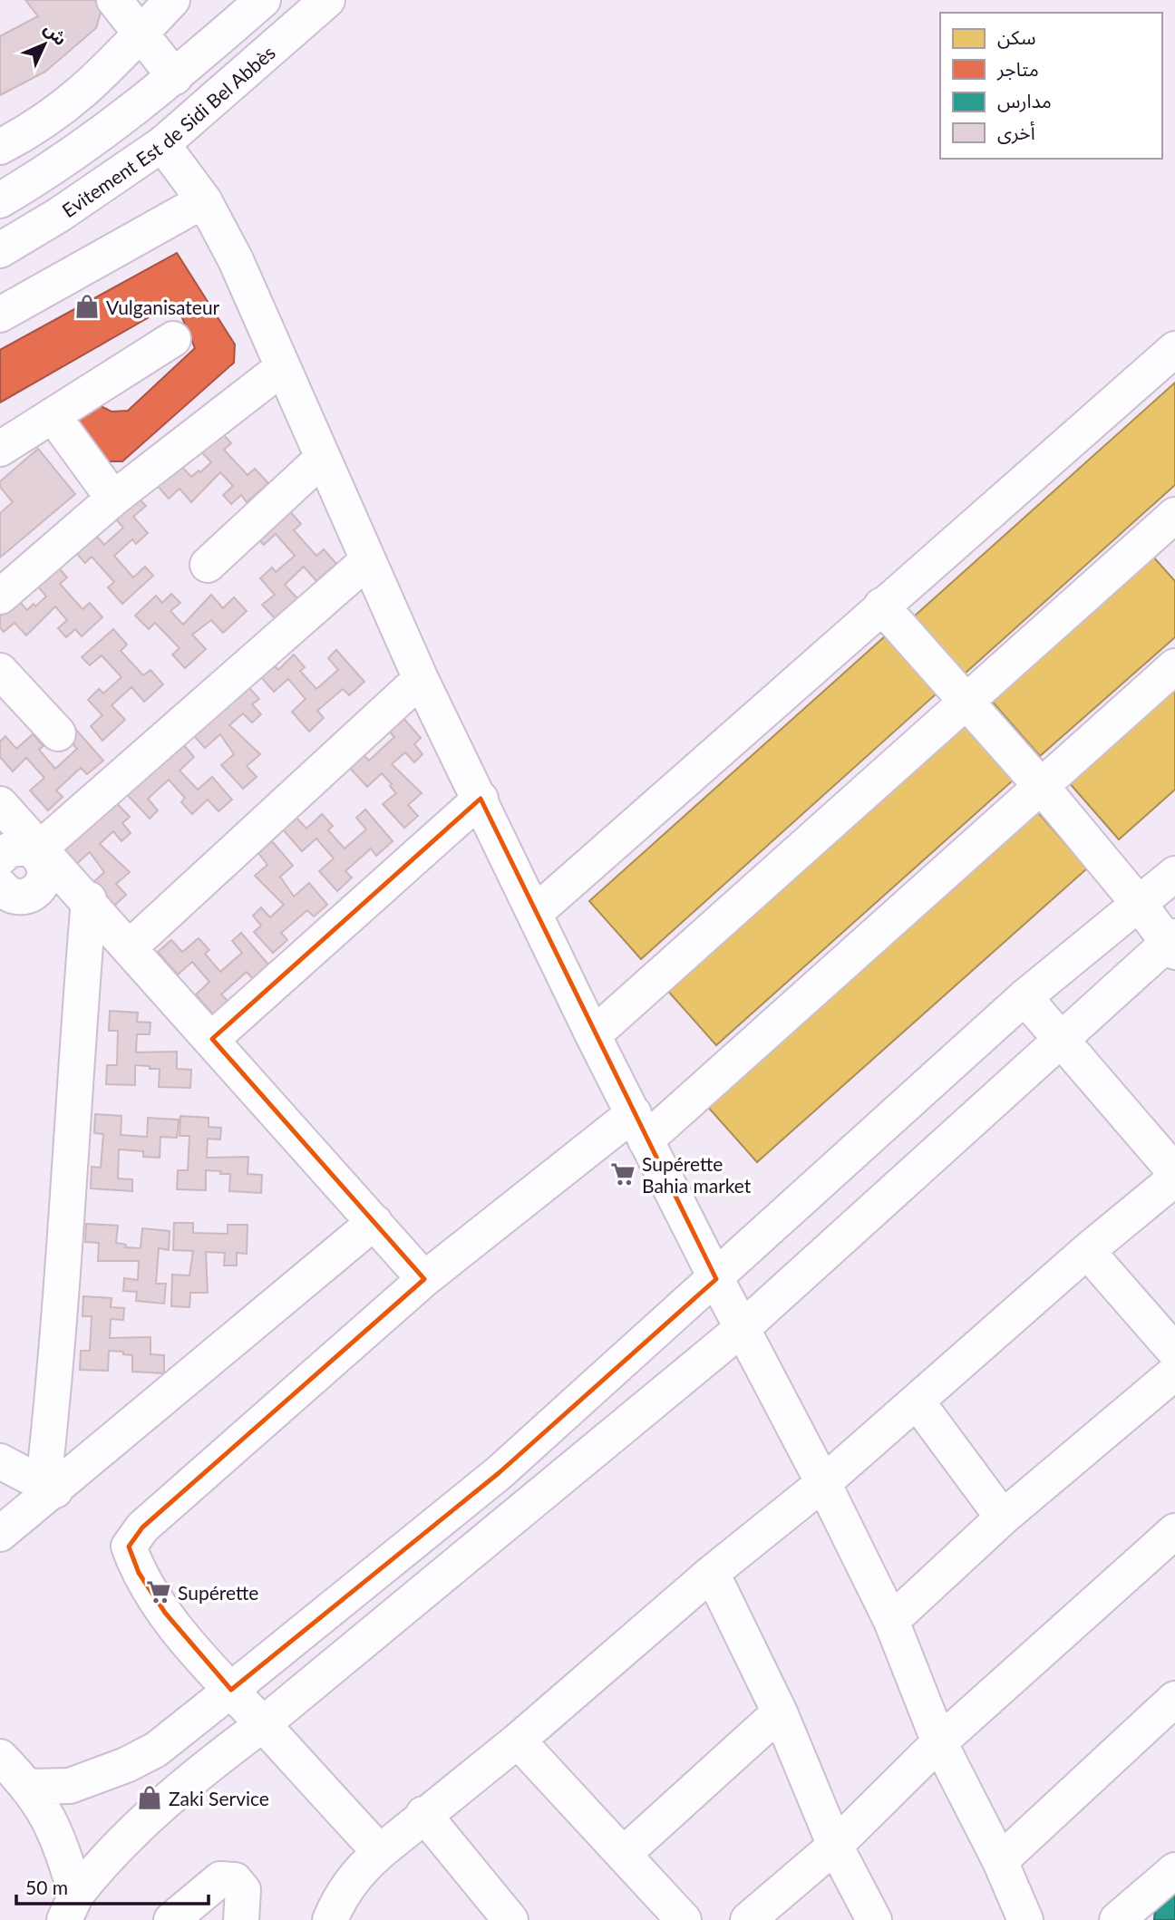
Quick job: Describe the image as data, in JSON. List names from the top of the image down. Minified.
{"streets":{"main road":["Evitement Est de Sidi Bel Abbès"]},"places":{"shop":["Vulganisateur","Zaki Service"],"supermarket":["Supérette Bahia market","Supérette"]},"legend":["سكن","متاجر","مدارس","أخرى"],"scale_bar":"50 m","north":"top right"}
